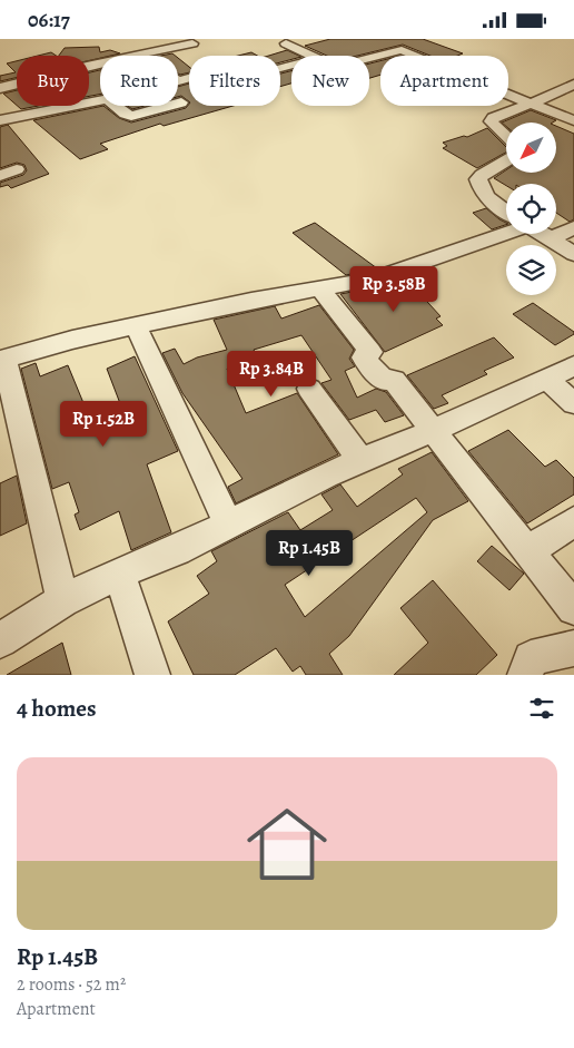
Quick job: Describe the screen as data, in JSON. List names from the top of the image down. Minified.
{"north":"bottom left","page":{"status":"06:17","chip":["Buy","Rent","Filters","New","Apartment"],"price":["Rp 3.58B","Rp 3.84B","Rp 1.52B","Rp 1.45B"],"heading":"4 homes","list":[{"name":"Rp 1.45B","note":"2 rooms · 52 m² · Apartment"}]}}
